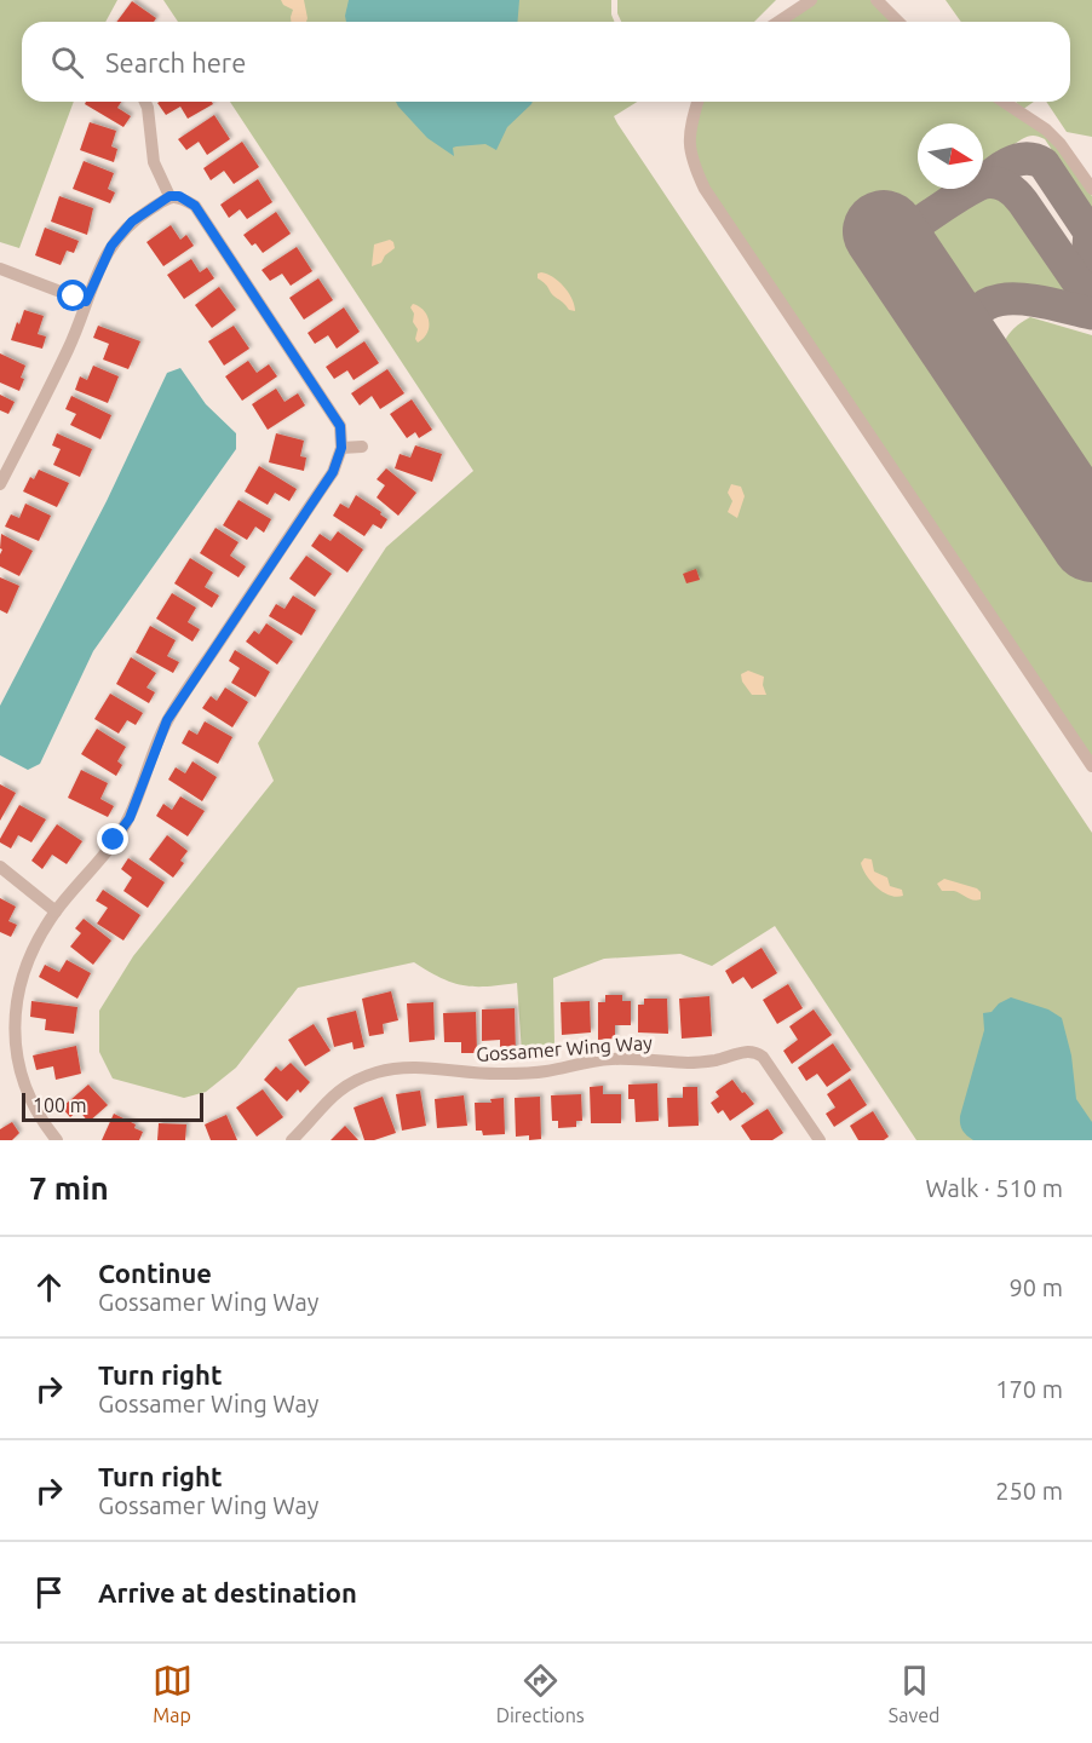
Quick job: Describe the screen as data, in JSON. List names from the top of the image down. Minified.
{"streets":{"street":["Gossamer Wing Way"]},"scale_bar":"100 m","north":"right","page":{"search":"Search here","scale":"100 m","heading":["7 min","Walk · 510 m"],"list":[["Continue","Gossamer Wing Way","90 m"],["Turn right","Gossamer Wing Way","170 m"],["Turn right","Gossamer Wing Way","250 m"],"Arrive at destination"],"nav":["Map","Directions","Saved"]}}
